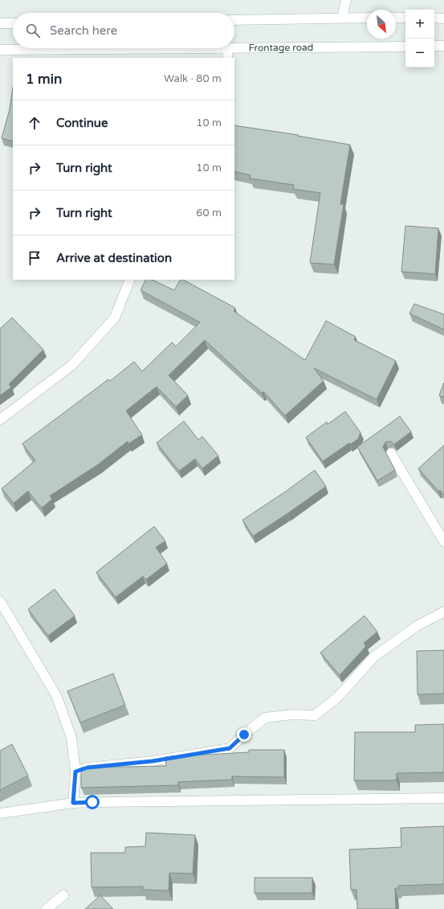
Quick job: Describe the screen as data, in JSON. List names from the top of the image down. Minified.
{"streets":{"street":["Frontage road"]},"north":"bottom right","page":{"map_buttons":["+","−"],"search":"Search here","heading":["1 min","Walk · 80 m"],"list":[["Continue","10 m"],["Turn right","10 m"],["Turn right","60 m"],"Arrive at destination"]}}
